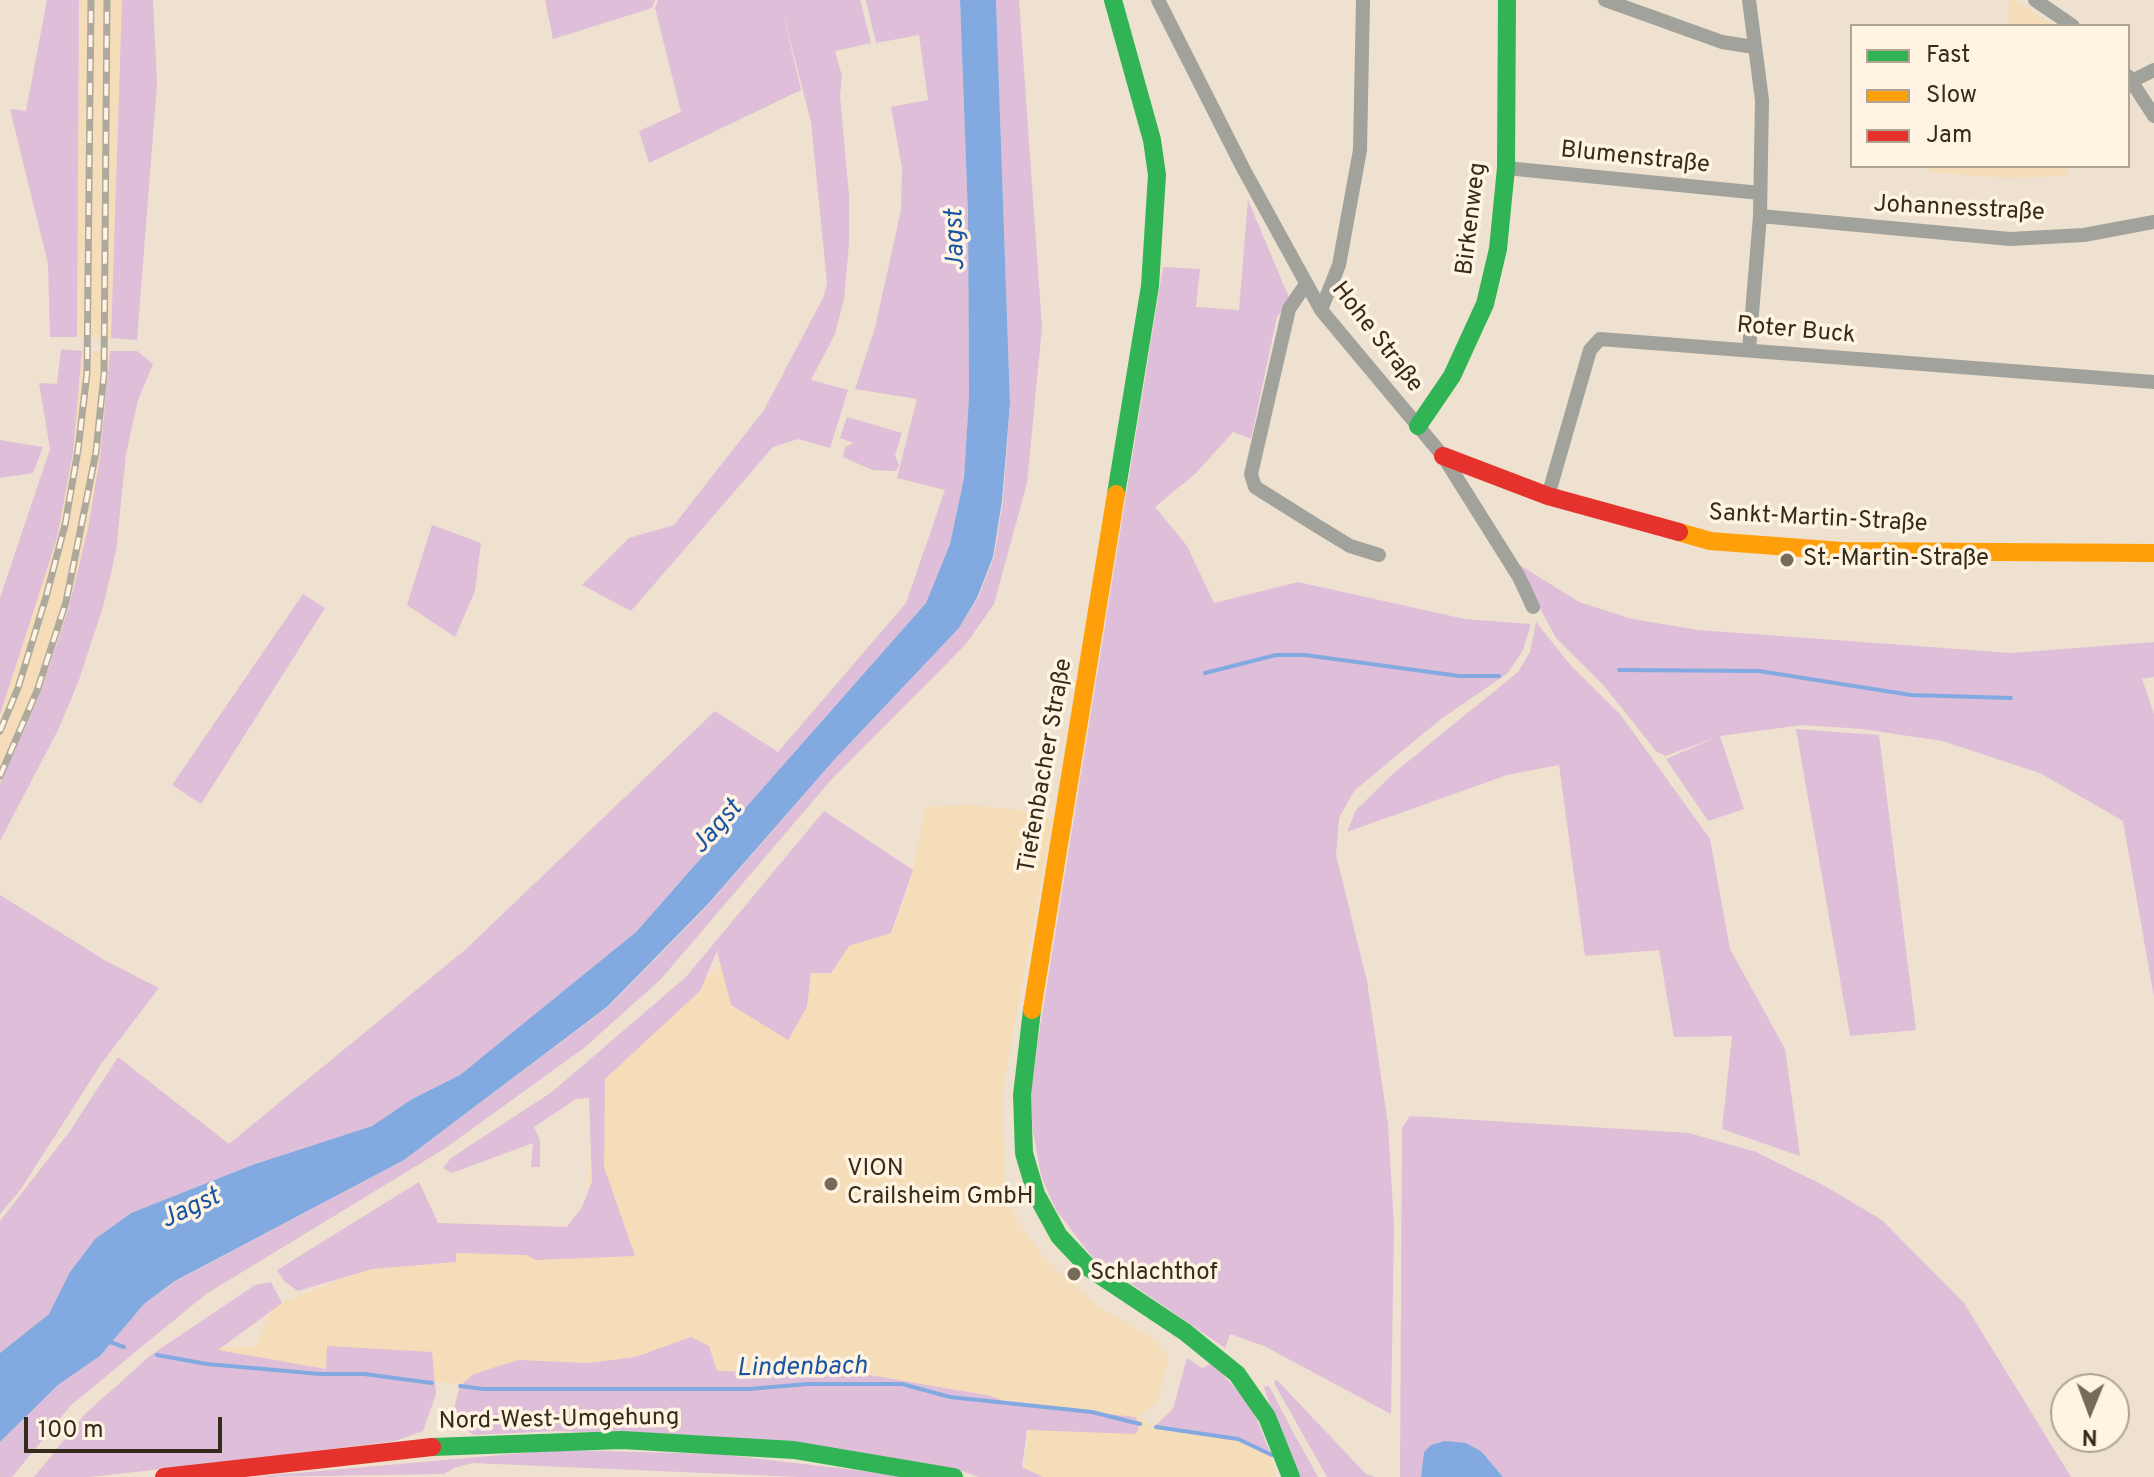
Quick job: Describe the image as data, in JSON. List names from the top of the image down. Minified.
{"streets":{"main road":["Birkenweg","Sankt-Martin-Straße","Tiefenbacher Straße","Nord-West-Umgehung"],"street":["Blumenstraße","Johannesstraße","Roter Buck","Hohe Straße"]},"crossings":[["Blumenstraße","Birkenweg"],["Birkenweg","Hohe Straße"],["Roter Buck","Sankt-Martin-Straße"],["Hohe Straße","Sankt-Martin-Straße"]],"water":["Jagst","Lindenbach"],"places":["St.-Martin-Straße","VION Crailsheim GmbH","Schlachthof"],"legend":["Fast","Slow","Jam"],"scale_bar":"100 m","north":"bottom"}
